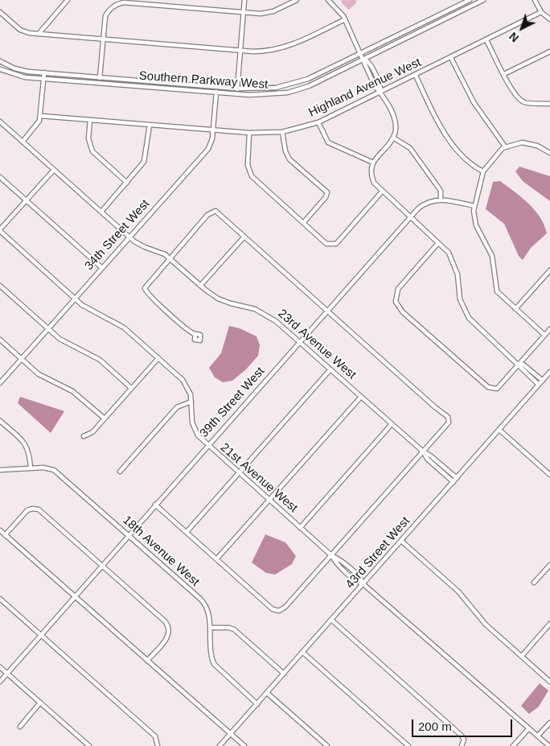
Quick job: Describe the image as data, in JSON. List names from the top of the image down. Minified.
{"streets":{"street":["Southern Parkway West","Highland Avenue West","34th Street West","23rd Avenue West","39th Street West","21st Avenue West","18th Avenue West","43rd Street West"]},"crossings":[["Southern Parkway West","34th Street West"],["Highland Avenue West","34th Street West"],["34th Street West","23rd Avenue West"],["34th Street West","21st Avenue West"],["23rd Avenue West","39th Street West"],["23rd Avenue West","43rd Street West"],["39th Street West","21st Avenue West"],["39th Street West","18th Avenue West"],["21st Avenue West","43rd Street West"],["18th Avenue West","43rd Street West"]],"scale_bar":"200 m","north":"bottom left"}
